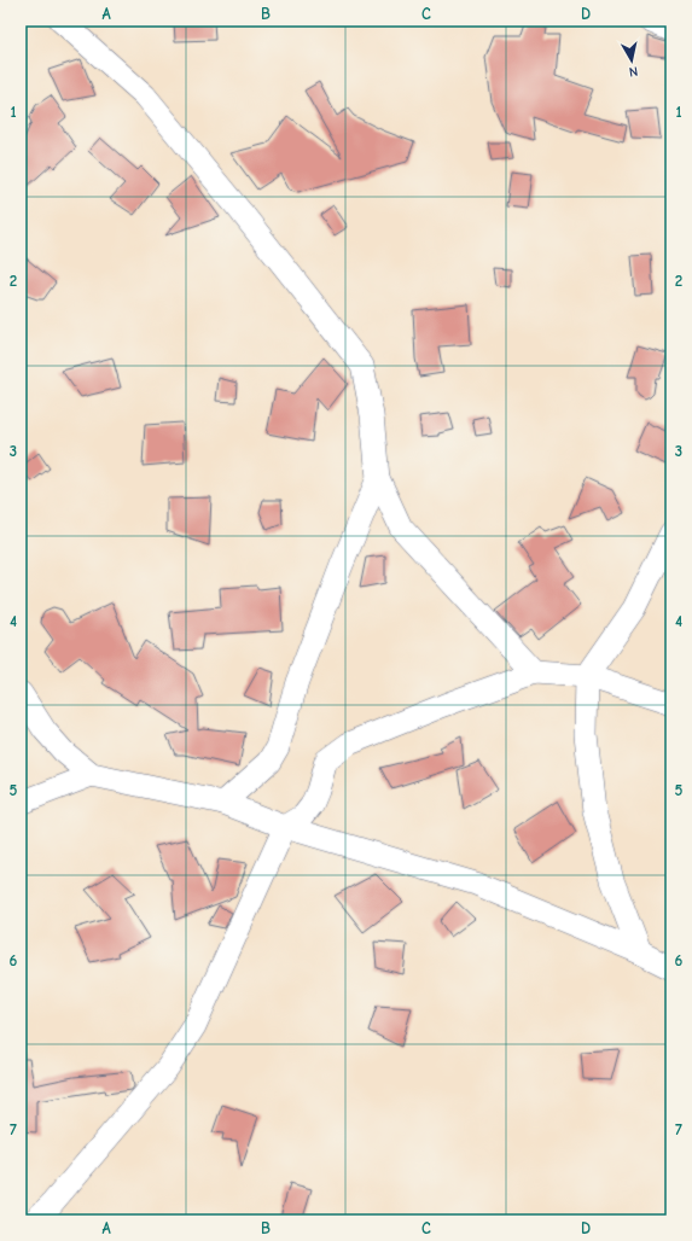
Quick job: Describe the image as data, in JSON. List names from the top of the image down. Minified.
{"north":"bottom","grid":{"columns":["A","B","C","D"],"rows":["1","2","3","4","5","6","7"]}}
